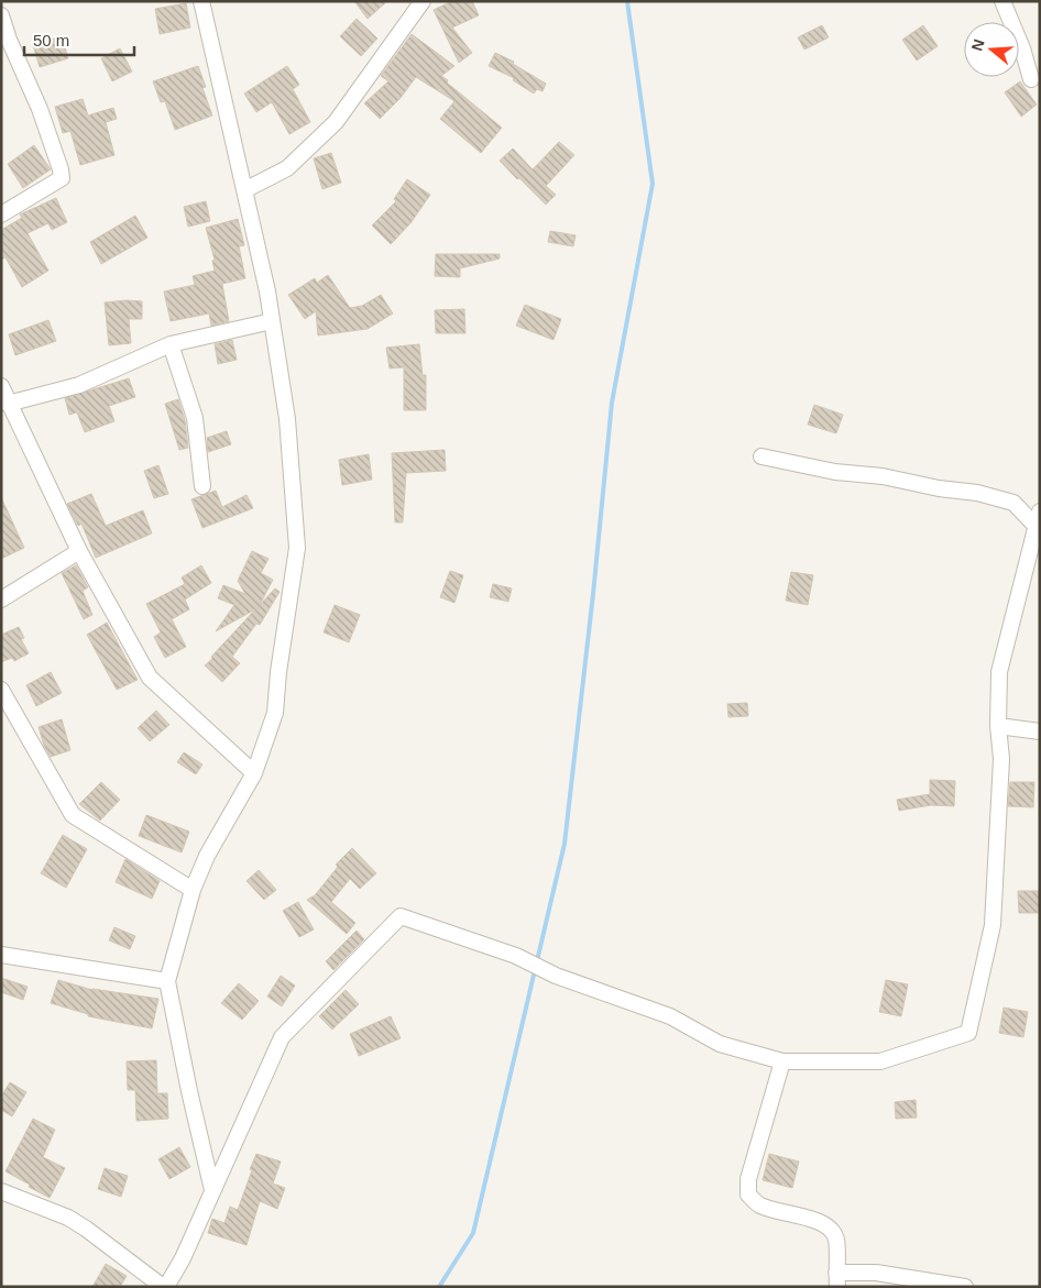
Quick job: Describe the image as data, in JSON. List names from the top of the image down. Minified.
{"scale_bar":"50 m","north":"left"}
